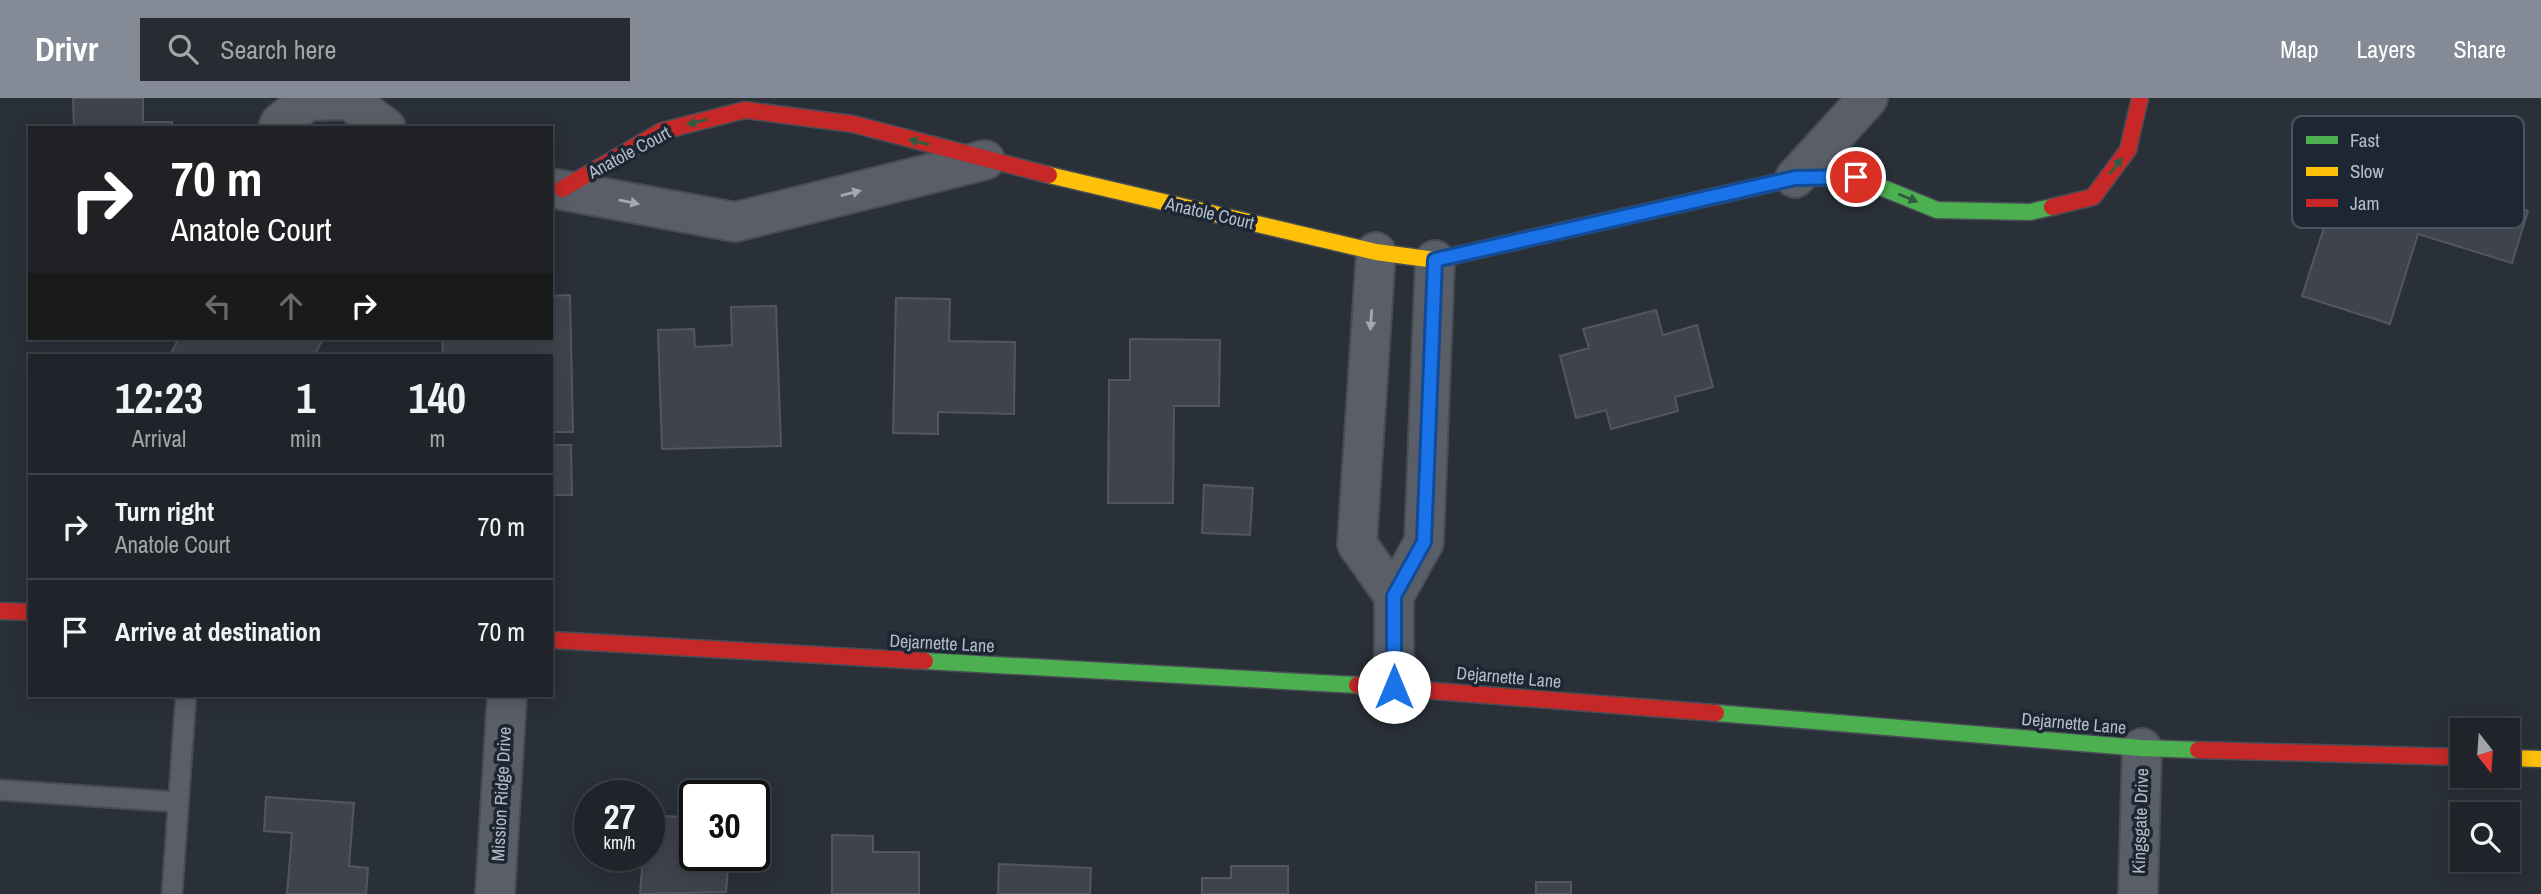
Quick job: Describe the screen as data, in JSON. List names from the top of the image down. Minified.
{"streets":{"main road":["Anatole Court","Dejarnette Lane"],"street":["Mission Ridge Drive","Kingsgate Drive"]},"crossings":[["Dejarnette Lane","Kingsgate Drive"]],"legend":["Fast","Slow","Jam"],"north":"bottom","page":{"header":"Drivr","search":"Search here","nav":["Map","Layers","Share"],"turn":["70 m","Anatole Court"],"eta":["12:23","Arrival","1","min","140","m"],"list":[{"name":"Turn right","note":"Anatole Court","value":"70 m"},{"name":"Arrive at destination","value":"70 m"}],"speed":"27 km/h","limit":"30"}}
